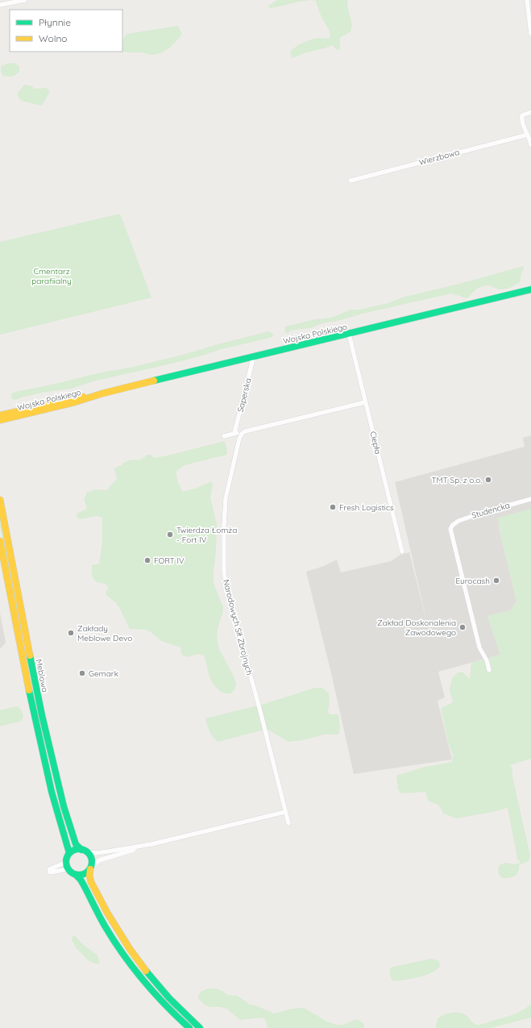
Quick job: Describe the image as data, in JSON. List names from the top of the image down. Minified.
{"streets":{"main road":["Wojska Polskiego","Meblowa"],"street":["Wierzbowa","Saperska","Ciepła","Studencka","Narodowych Sił Zbrojnych"]},"crossings":[["Wojska Polskiego","Saperska"],["Wojska Polskiego","Ciepła"]],"parks":["Cmentarz parafiialny"],"places":["TMT Sp. z o.o.","Fresh Logistics","Twierdza Łomża - Fort IV","FORT IV","Eurocash","Zakład Doskonalenia Zawodowego","Zakłady Meblowe Devo","Gemark"],"legend":["Płynnie","Wolno"]}
